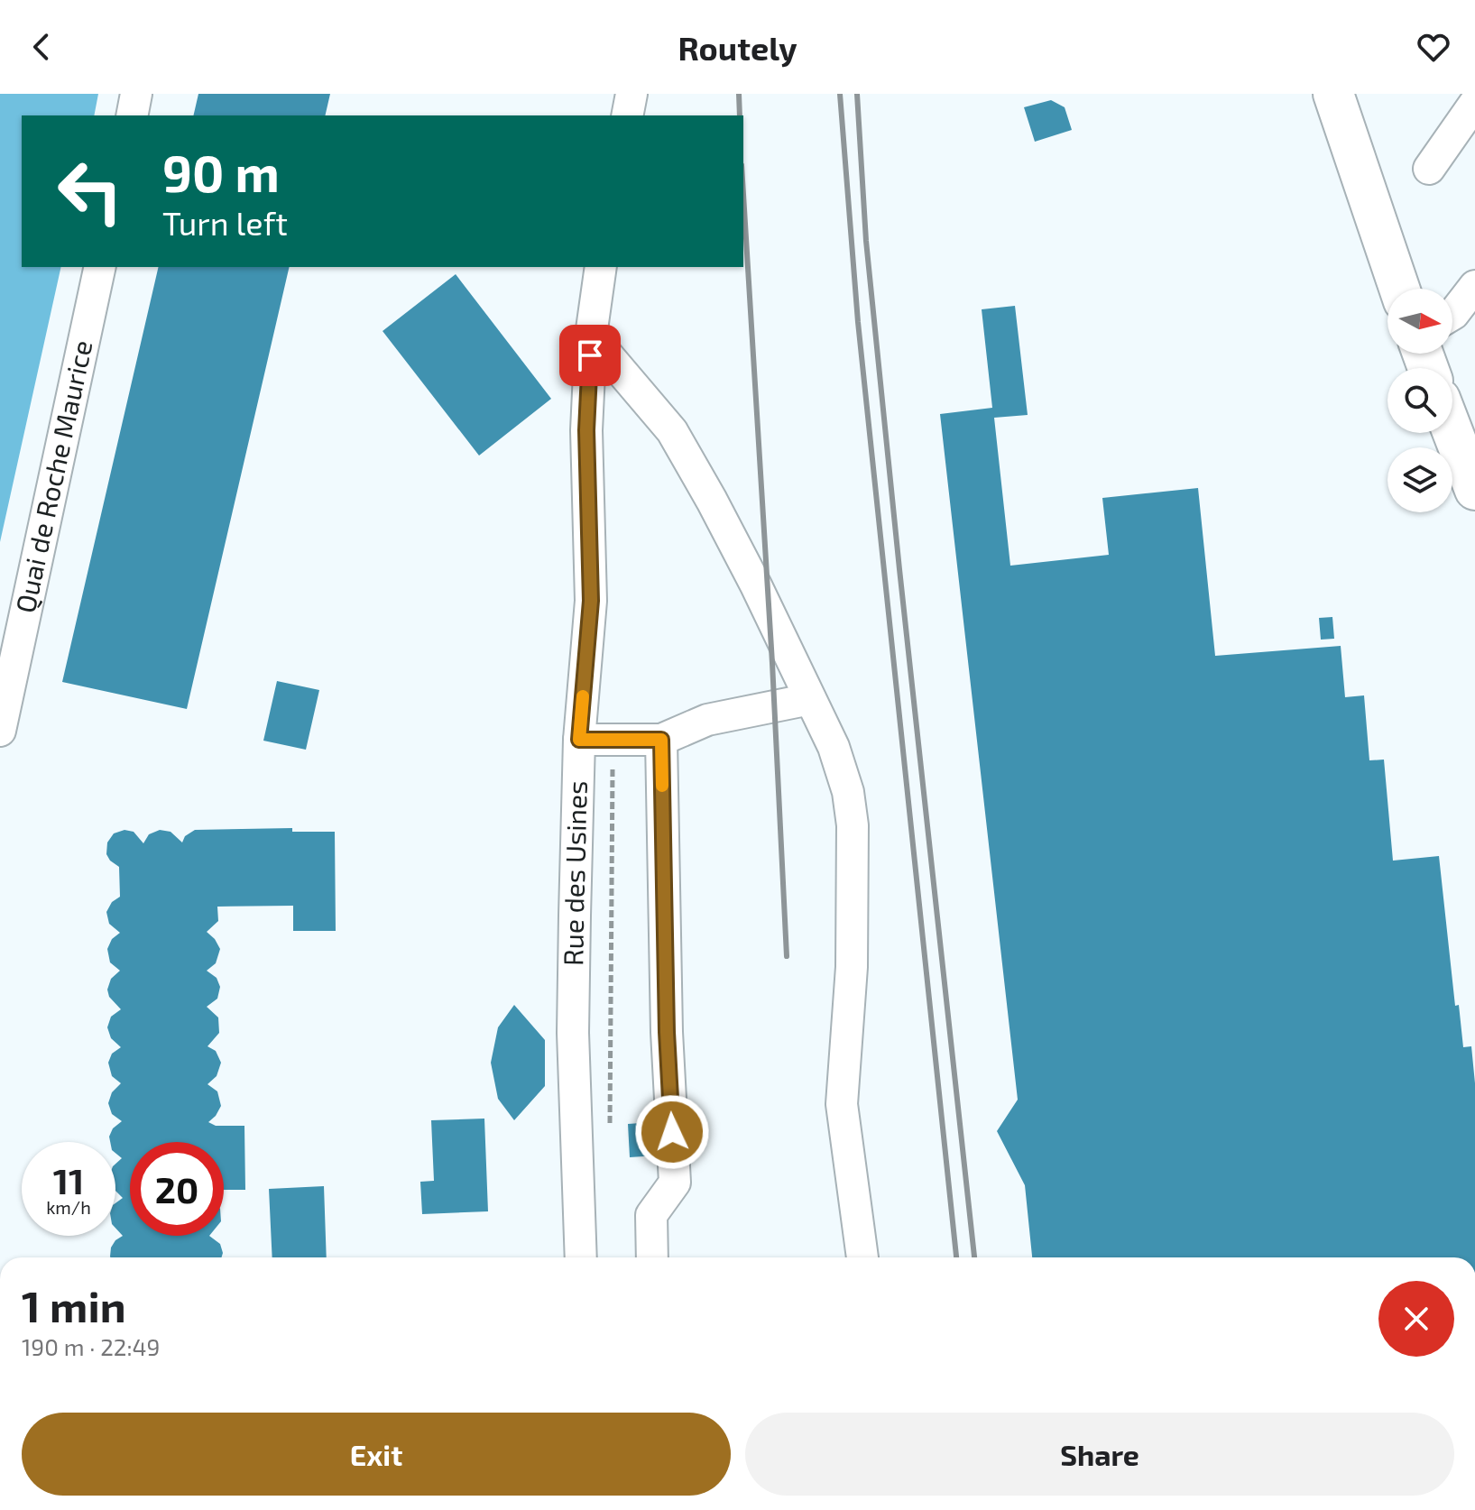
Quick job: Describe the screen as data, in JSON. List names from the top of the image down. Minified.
{"streets":{"street":["Quai de Roche Maurice","Rue des Usines"]},"north":"right","page":{"header":"Routely","turn":["90 m","Turn left"],"speed":"11 km/h","limit":"20","heading":["1 min","190 m · 22:49"],"buttons":["Exit","Share"]}}
